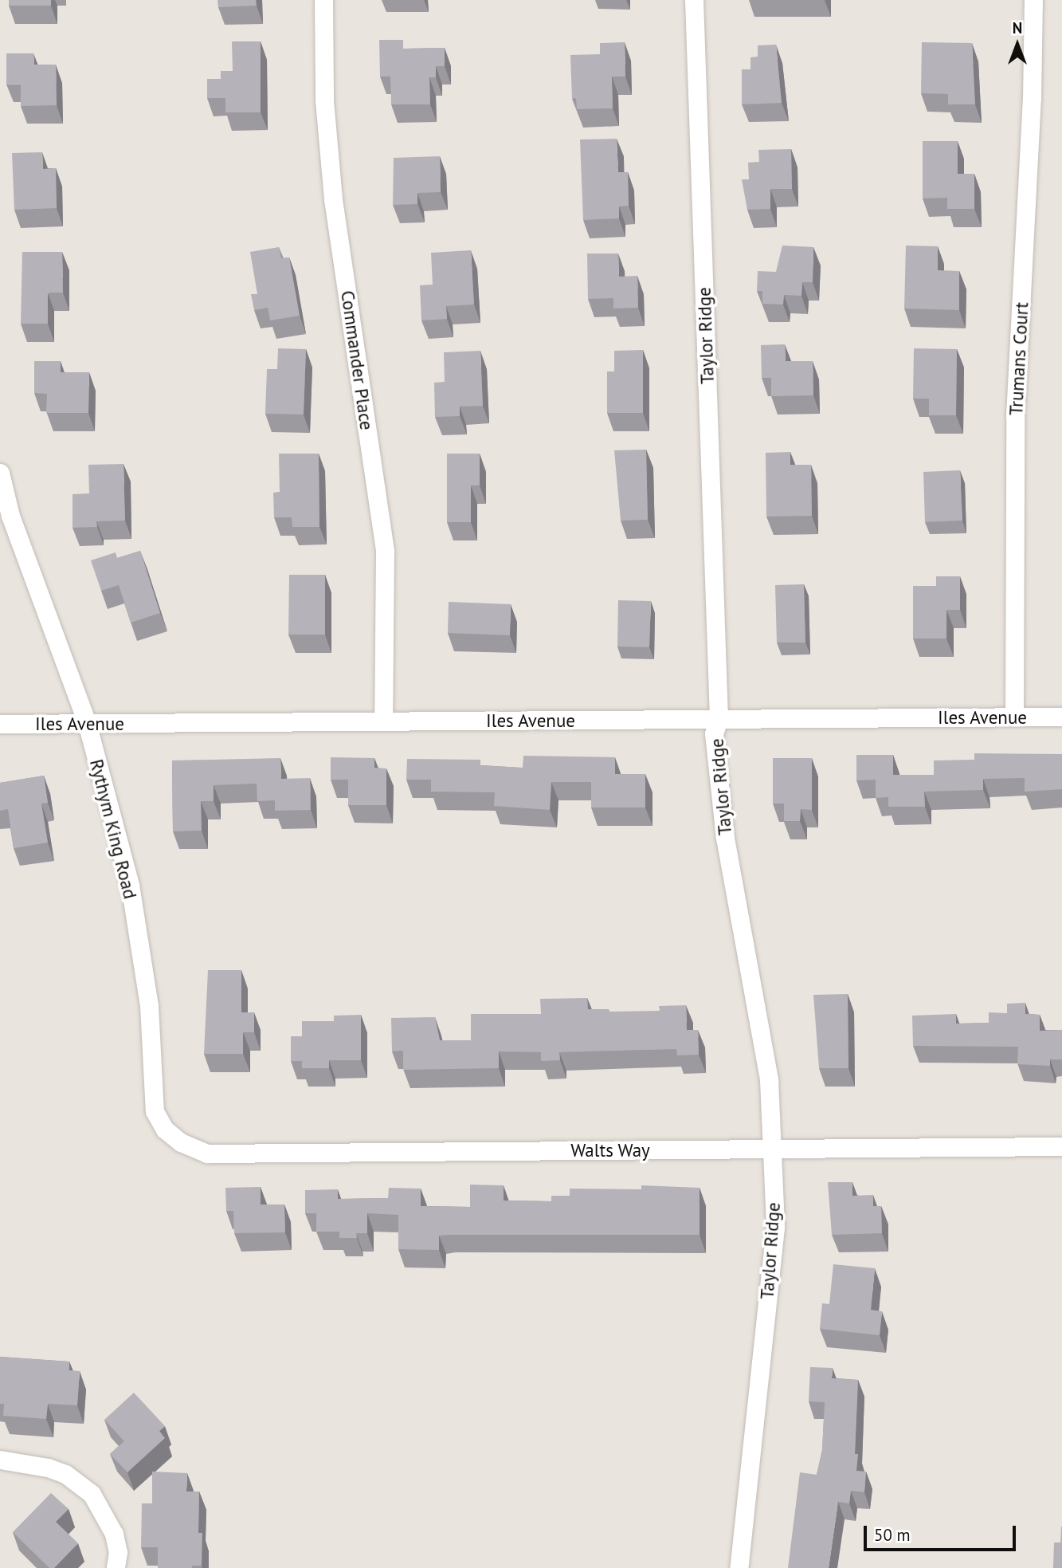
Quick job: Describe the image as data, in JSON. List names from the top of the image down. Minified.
{"streets":{"street":["Taylor Ridge","Trumans Court","Commander Place","Iles Avenue","Rythym King Road","Walts Way"]},"crossings":[["Taylor Ridge","Iles Avenue"],["Taylor Ridge","Walts Way"],["Trumans Court","Iles Avenue"],["Commander Place","Iles Avenue"],["Iles Avenue","Rythym King Road"],["Rythym King Road","Walts Way"]],"scale_bar":"50 m","north":"top"}
